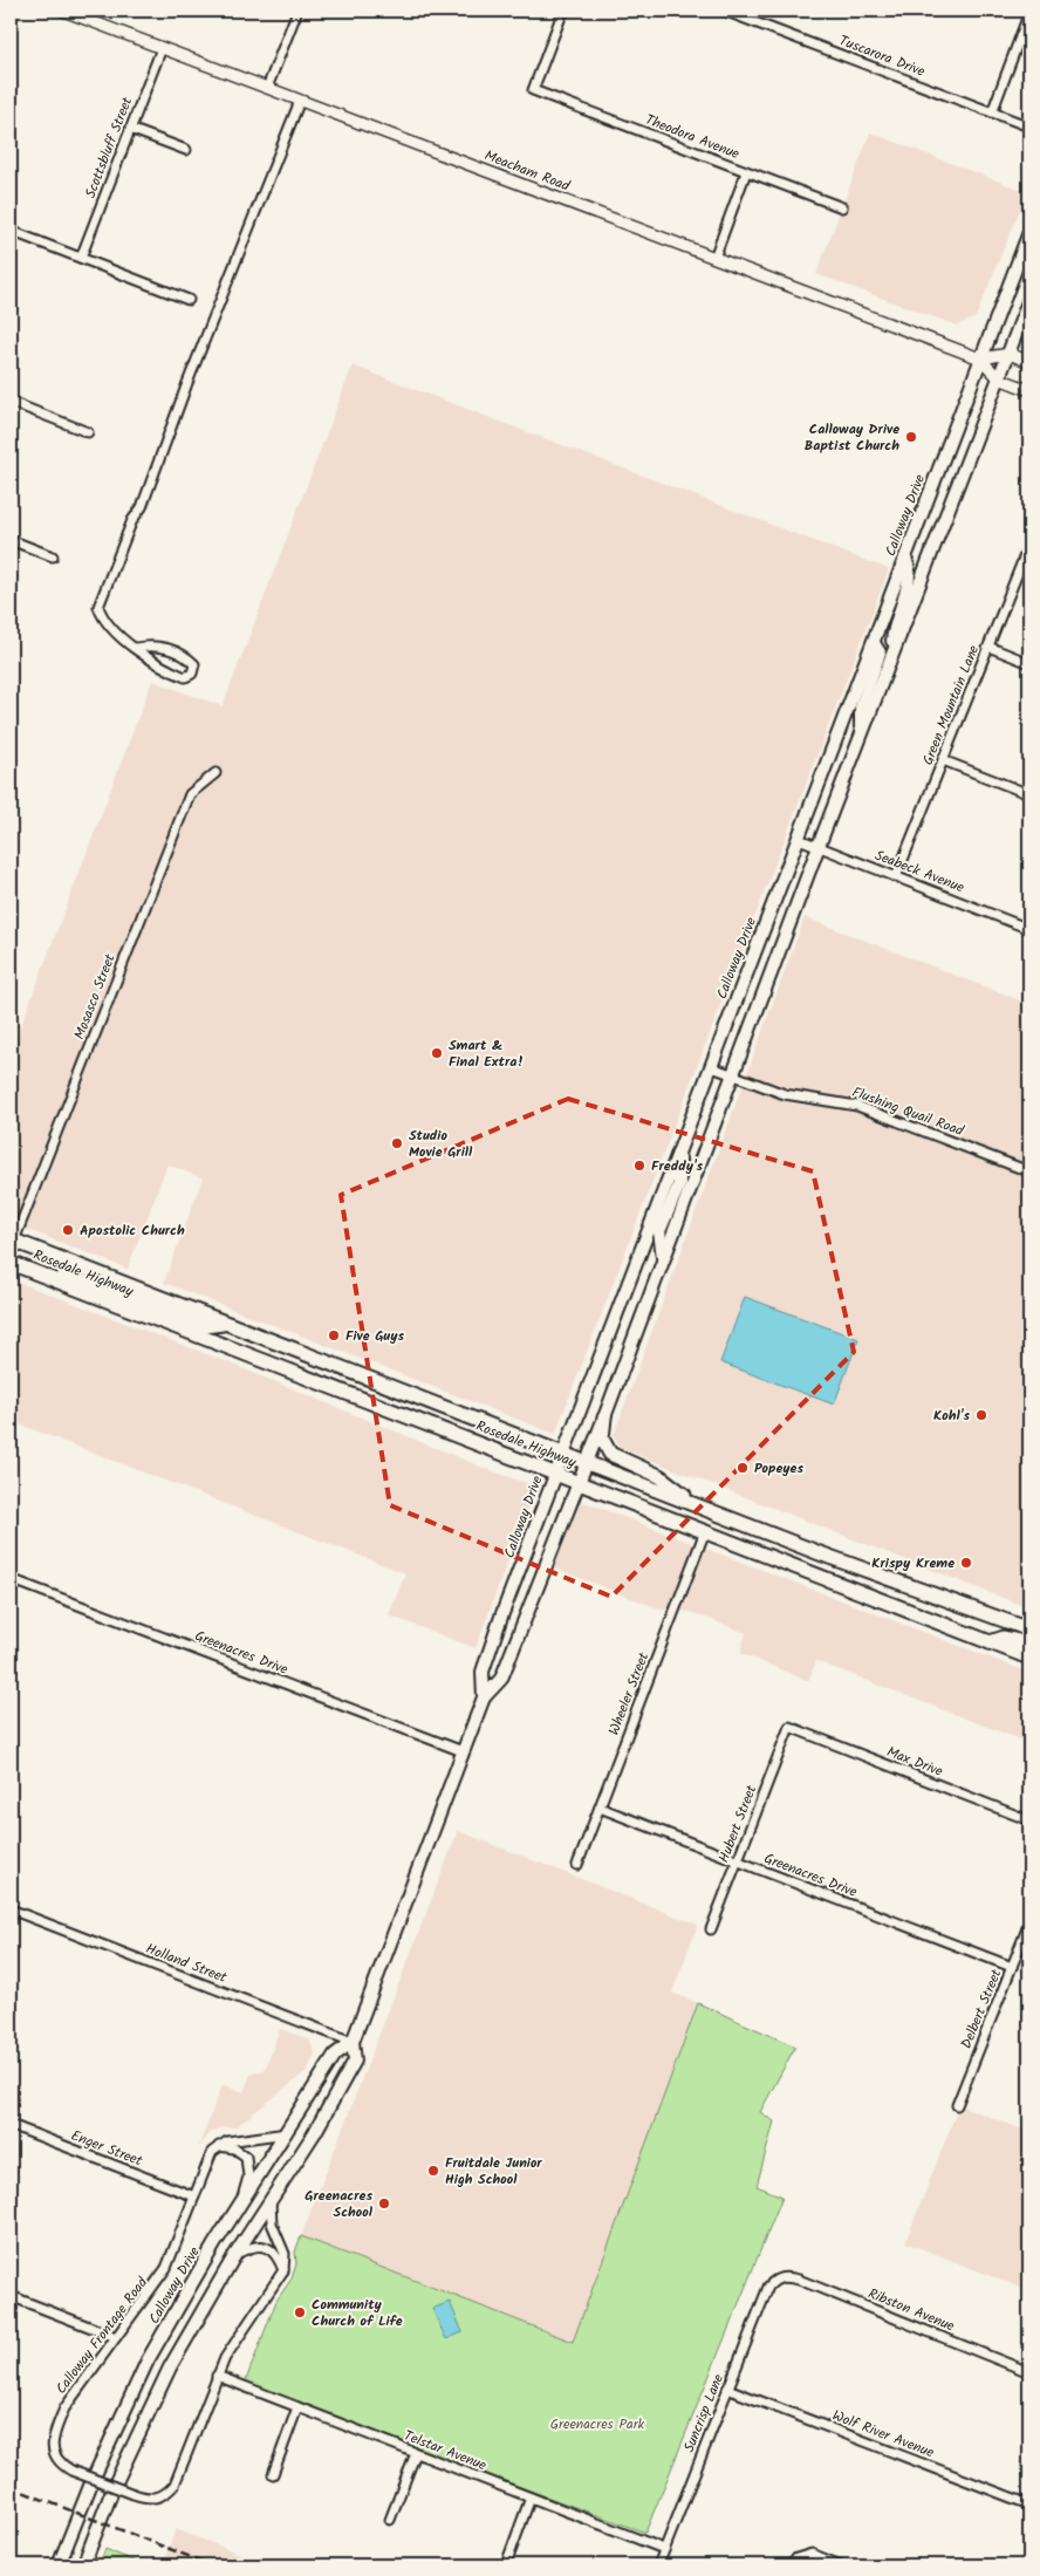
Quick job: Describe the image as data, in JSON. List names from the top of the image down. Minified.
{"streets":{"main road":["Calloway Drive","Rosedale Highway"],"street":["Tuscarora Drive","Theodora Avenue","Scottsbluff Street","Meacham Road","Green Mountain Lane","Seabeck Avenue","Mosasco Street","Flushing Quail Road","Greenacres Drive","Wheeler Street","Max Drive","Hubert Street","Holland Street","Delbert Street","Enger Street","Ribston Avenue","Calloway Frontage Road","Suncrisp Lane","Wolf River Avenue","Telstar Avenue"]},"crossings":[["Scottsbluff Street","Meacham Road"],["Meacham Road","Calloway Drive"],["Calloway Drive","Seabeck Avenue"],["Calloway Drive","Flushing Quail Road"],["Calloway Drive","Rosedale Highway"],["Calloway Drive","Greenacres Drive"],["Calloway Drive","Holland Street"],["Green Mountain Lane","Seabeck Avenue"],["Mosasco Street","Rosedale Highway"],["Rosedale Highway","Wheeler Street"],["Greenacres Drive","Wheeler Street"],["Greenacres Drive","Hubert Street"],["Greenacres Drive","Delbert Street"],["Max Drive","Hubert Street"],["Enger Street","Calloway Frontage Road"],["Ribston Avenue","Suncrisp Lane"],["Calloway Frontage Road","Telstar Avenue"],["Suncrisp Lane","Wolf River Avenue"],["Suncrisp Lane","Telstar Avenue"]],"parks":["Greenacres Park"],"places":["Calloway Drive Baptist Church","Smart & Final Extra!","Studio Movie Grill","Freddy's","Apostolic Church","Five Guys","Kohl's","Popeyes","Krispy Kreme","Fruitdale Junior High School","Greenacres School","Community Church of Life"]}
